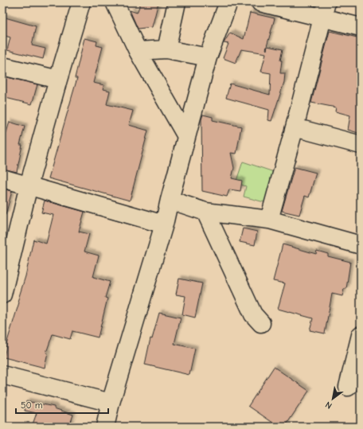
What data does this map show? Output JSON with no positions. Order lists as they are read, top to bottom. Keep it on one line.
{"scale_bar":"50 m","north":"bottom left"}
